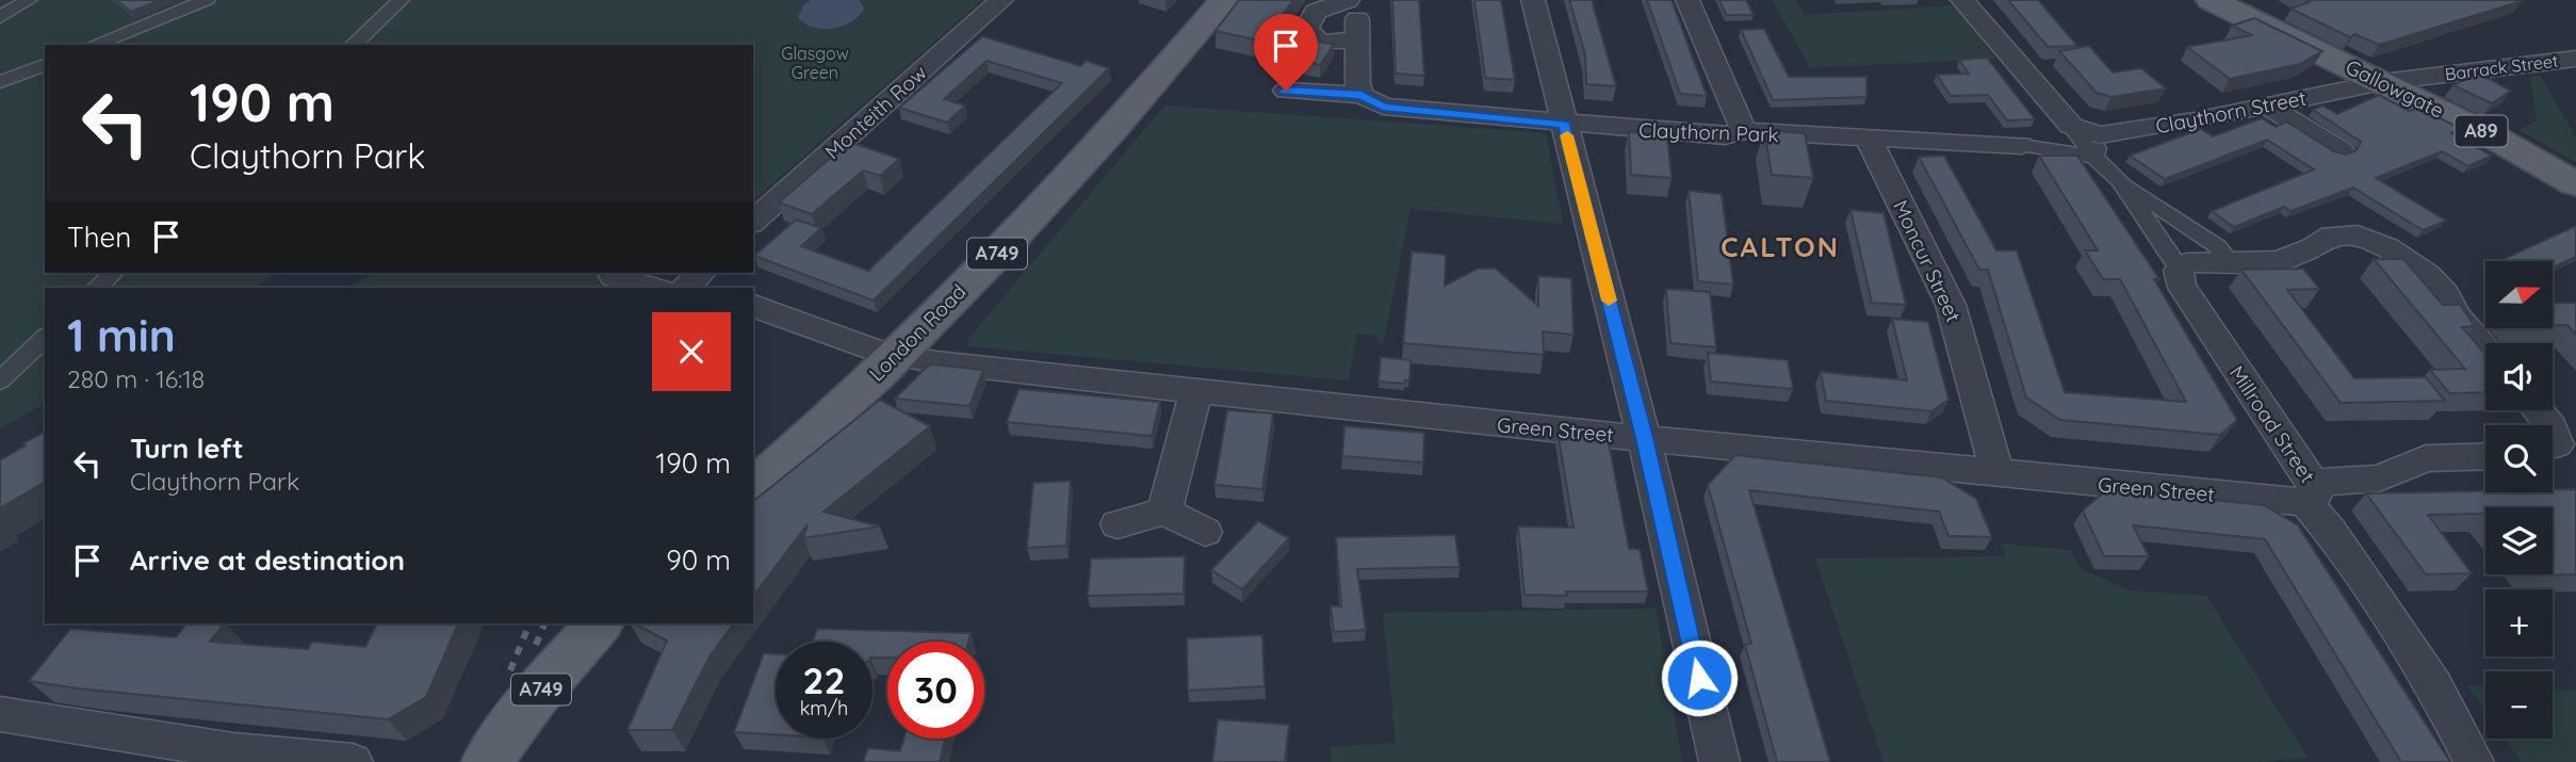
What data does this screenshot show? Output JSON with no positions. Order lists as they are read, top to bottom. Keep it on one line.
{"streets":{"main road":["Gallowgate","A89","A749","London Road"],"street":["Barrack Street","Monteith Row","Claythorn Street","Claythorn Park","Moncur Street","Millroad Street","Green Street"]},"crossings":[["Barrack Street","Gallowgate"],["Barrack Street","Claythorn Street"],["Gallowgate","Claythorn Street"],["Claythorn Street","Millroad Street"],["Claythorn Park","Moncur Street"],["Moncur Street","Green Street"],["London Road","Green Street"],["Millroad Street","Green Street"]],"districts":["CALTON"],"parks":["Glasgow Green"],"north":"right","page":{"turn":["190 m","Claythorn Park"],"then":"Then","map_buttons":["+","−"],"heading":["1 min","280 m · 16:18"],"list":[{"name":"Turn left","note":"Claythorn Park","value":"190 m"},{"name":"Arrive at destination","value":"90 m"}],"speed":"22 km/h","limit":"30"}}
